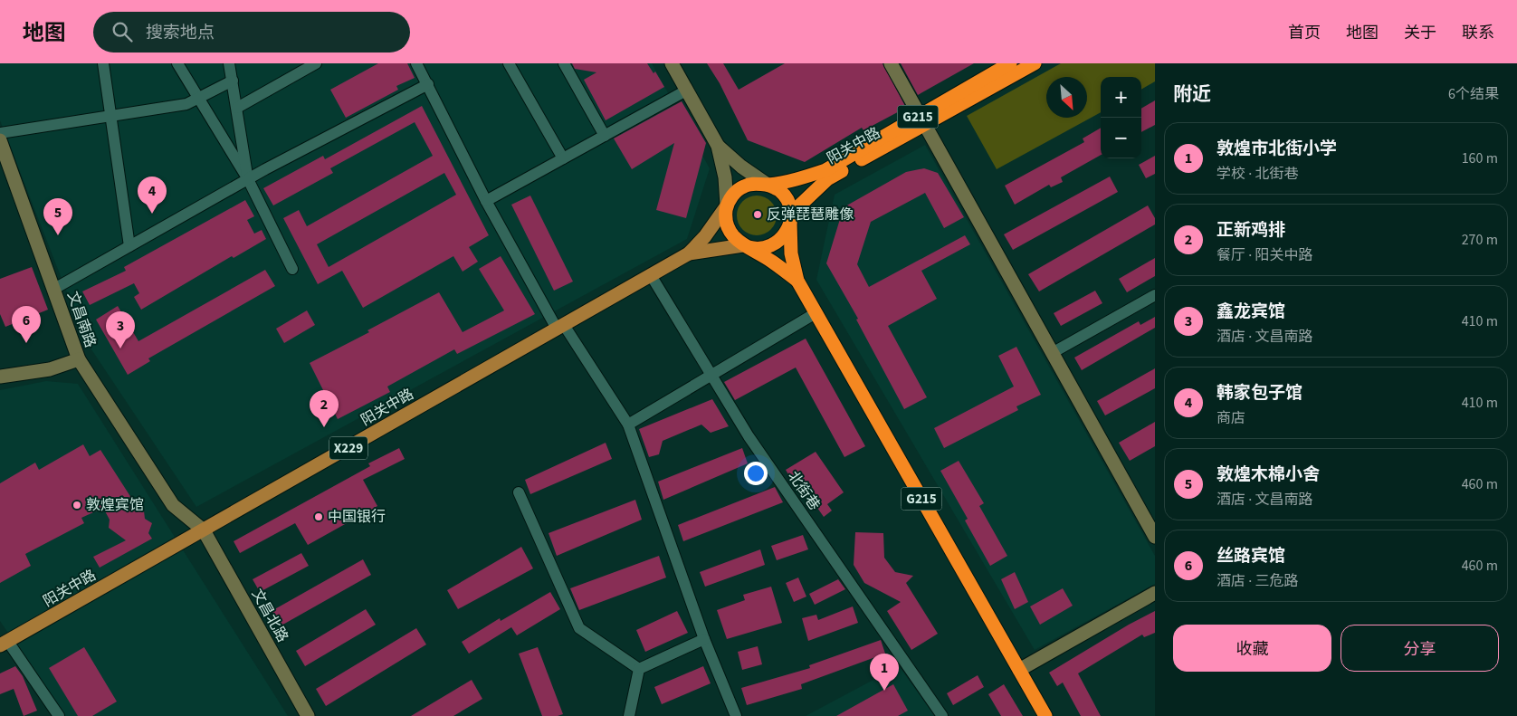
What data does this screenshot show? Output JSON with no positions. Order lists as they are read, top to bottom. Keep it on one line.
{"streets":{"highway":["G215","阳关中路"],"main road":["X229"],"street":["文昌南路","北街巷","文昌北路"]},"crossings":[["G215","阳关中路"],["G215","X229"],["阳关中路","文昌南路"],["阳关中路","X229"],["阳关中路","北街巷"],["阳关中路","文昌北路"],["文昌南路","文昌北路"]],"places":["反弹琵琶雕像","敦煌宾馆","中国银行"],"north":"bottom right","page":{"header":"地图","search":"搜索地点","nav":["首页","地图","关于","联系"],"heading":["附近","6个结果"],"map_buttons":["+","−"],"list":[{"mark":"1","name":"敦煌市北街小学","note":"学校 · 北街巷","value":"160 m"},{"mark":"2","name":"正新鸡排","note":"餐厅 · 阳关中路","value":"270 m"},{"mark":"3","name":"鑫龙宾馆","note":"酒店 · 文昌南路","value":"410 m"},{"mark":"4","name":"韩家包子馆","note":"商店","value":"410 m"},{"mark":"5","name":"敦煌木棉小舍","note":"酒店 · 文昌南路","value":"460 m"},{"mark":"6","name":"丝路宾馆","note":"酒店 · 三危路","value":"460 m"}],"pins":["4","5","6","3","2","1"],"buttons":["收藏","分享"]}}
